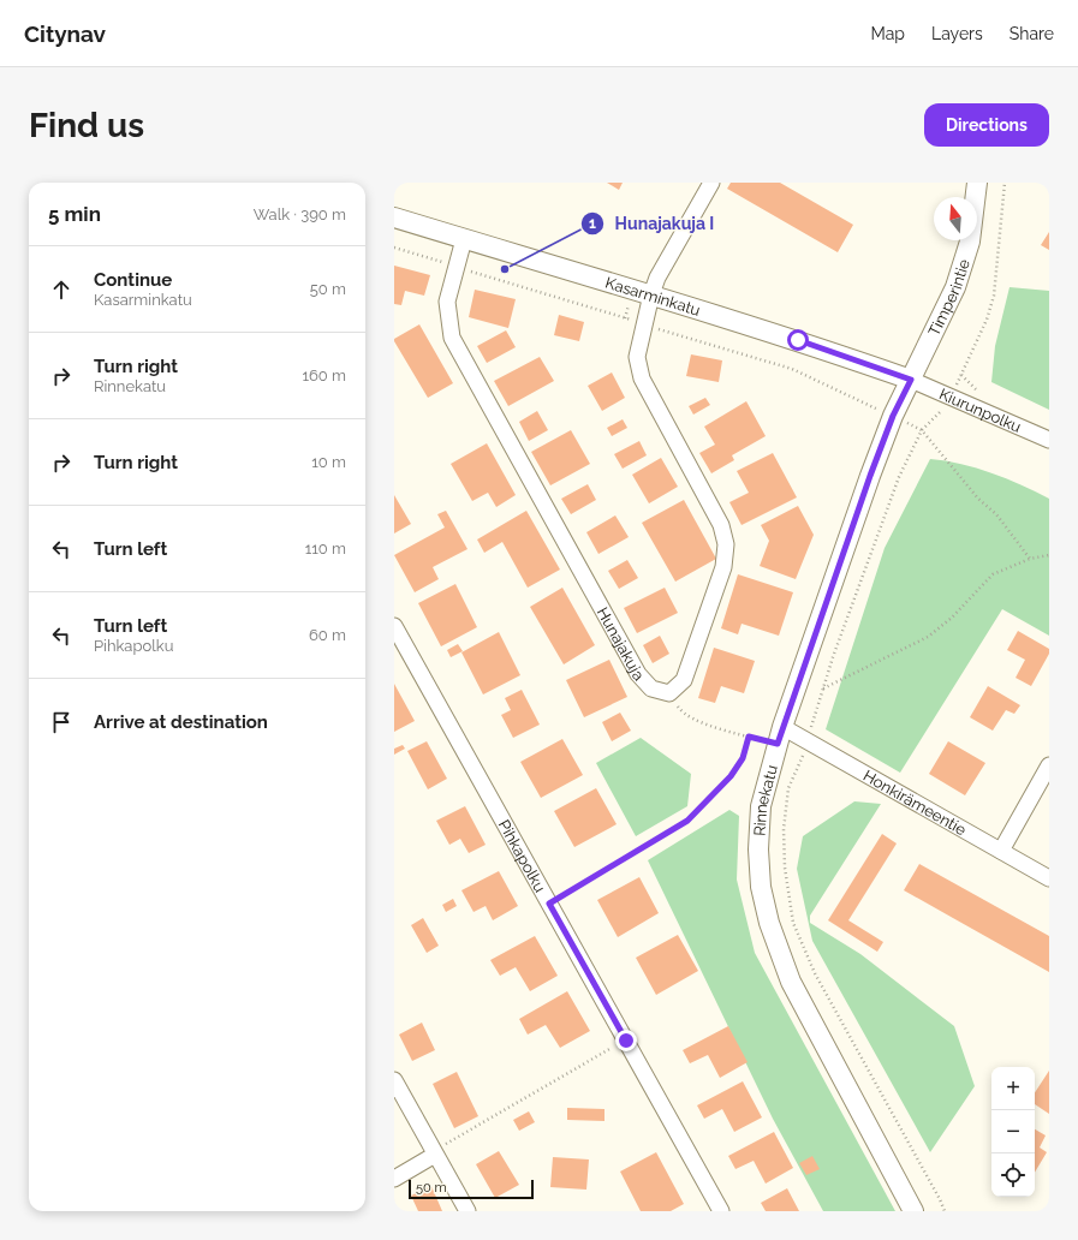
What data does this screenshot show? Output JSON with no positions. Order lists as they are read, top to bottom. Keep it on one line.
{"streets":{"street":["Kasarminkatu","Timperintie","Kiurunpolku","Hunajakuja","Rinnekatu","Honkirämeentie","Pihkapolku"]},"crossings":[["Kasarminkatu","Timperintie"],["Kasarminkatu","Kiurunpolku"],["Kasarminkatu","Hunajakuja"],["Kasarminkatu","Rinnekatu"],["Timperintie","Kiurunpolku"],["Timperintie","Rinnekatu"],["Kiurunpolku","Rinnekatu"],["Rinnekatu","Honkirämeentie"]],"places":["Hunajakuja I"],"scale_bar":"50 m","north":"top","page":{"header":"Citynav","nav":["Map","Layers","Share"],"buttons":"Directions","title":"Find us","heading":["5 min","Walk · 390 m"],"list":[["Continue","Kasarminkatu","50 m"],["Turn right","Rinnekatu","160 m"],["Turn right","10 m"],["Turn left","110 m"],["Turn left","Pihkapolku","60 m"],"Arrive at destination"],"map_buttons":["+","−"],"scale":"50 m"}}
